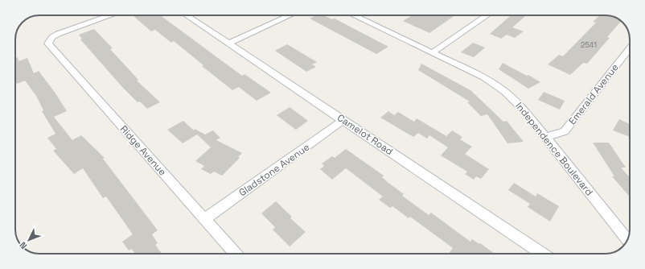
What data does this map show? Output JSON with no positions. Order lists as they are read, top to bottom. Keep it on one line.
{"streets":{"street":["Emerald Avenue","Camelot Road","Independence Boulevard","Ridge Avenue","Gladstone Avenue"]},"crossings":[["Emerald Avenue","Independence Boulevard"],["Camelot Road","Gladstone Avenue"],["Ridge Avenue","Gladstone Avenue"]],"house_numbers":["2541"],"north":"bottom left"}
